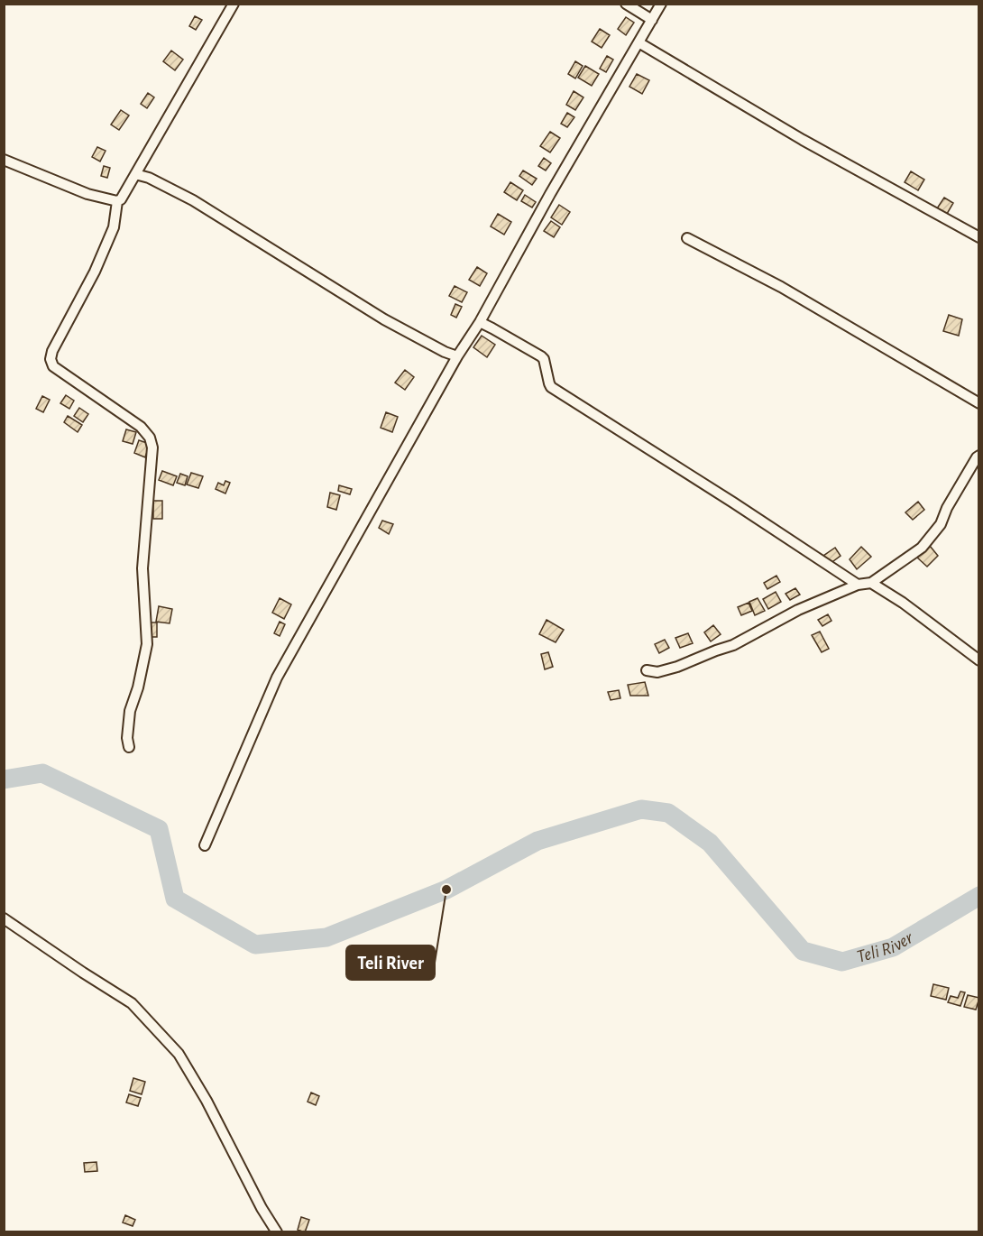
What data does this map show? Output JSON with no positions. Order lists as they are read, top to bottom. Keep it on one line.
{"water":["Teli River"],"places":["Teli River"]}
